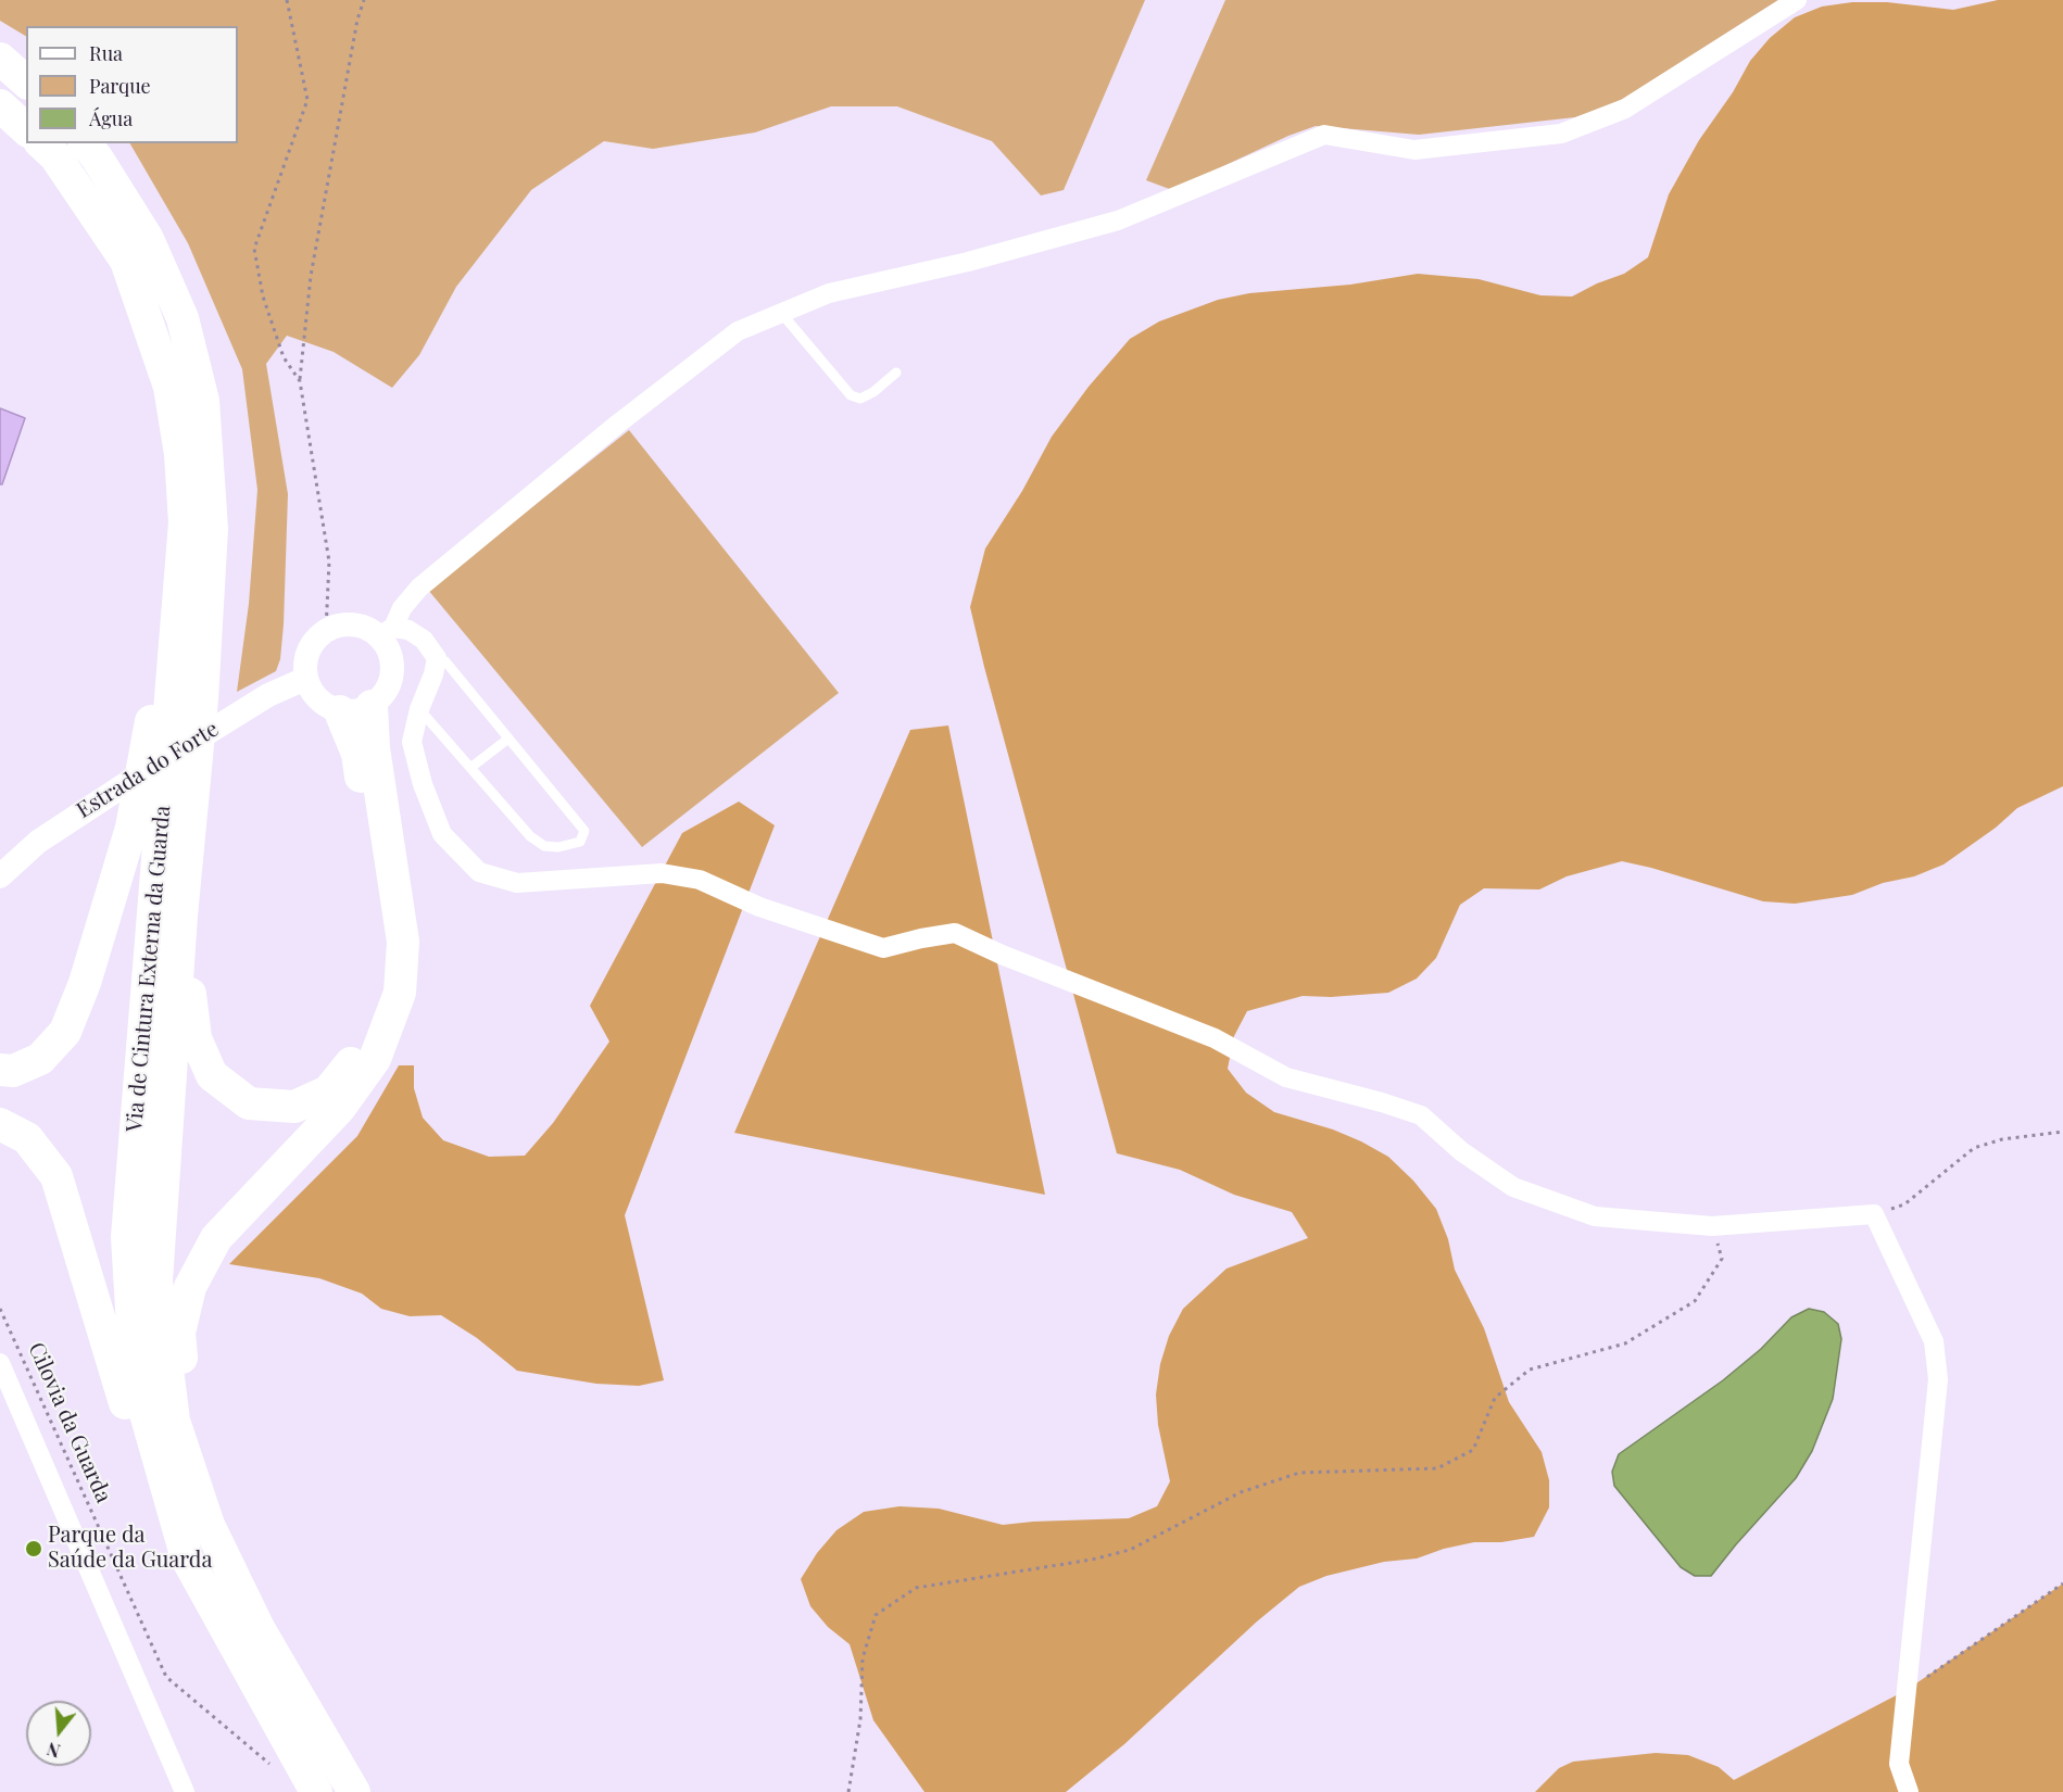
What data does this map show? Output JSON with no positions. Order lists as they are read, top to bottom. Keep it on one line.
{"streets":{"highway":["Via de Cintura Externa da Guarda"],"street":["Estrada do Forte"],"path":["Cilovia da Guarda"]},"places":["Parque da Saúde da Guarda"],"legend":["Rua","Parque","Água"],"north":"bottom"}
